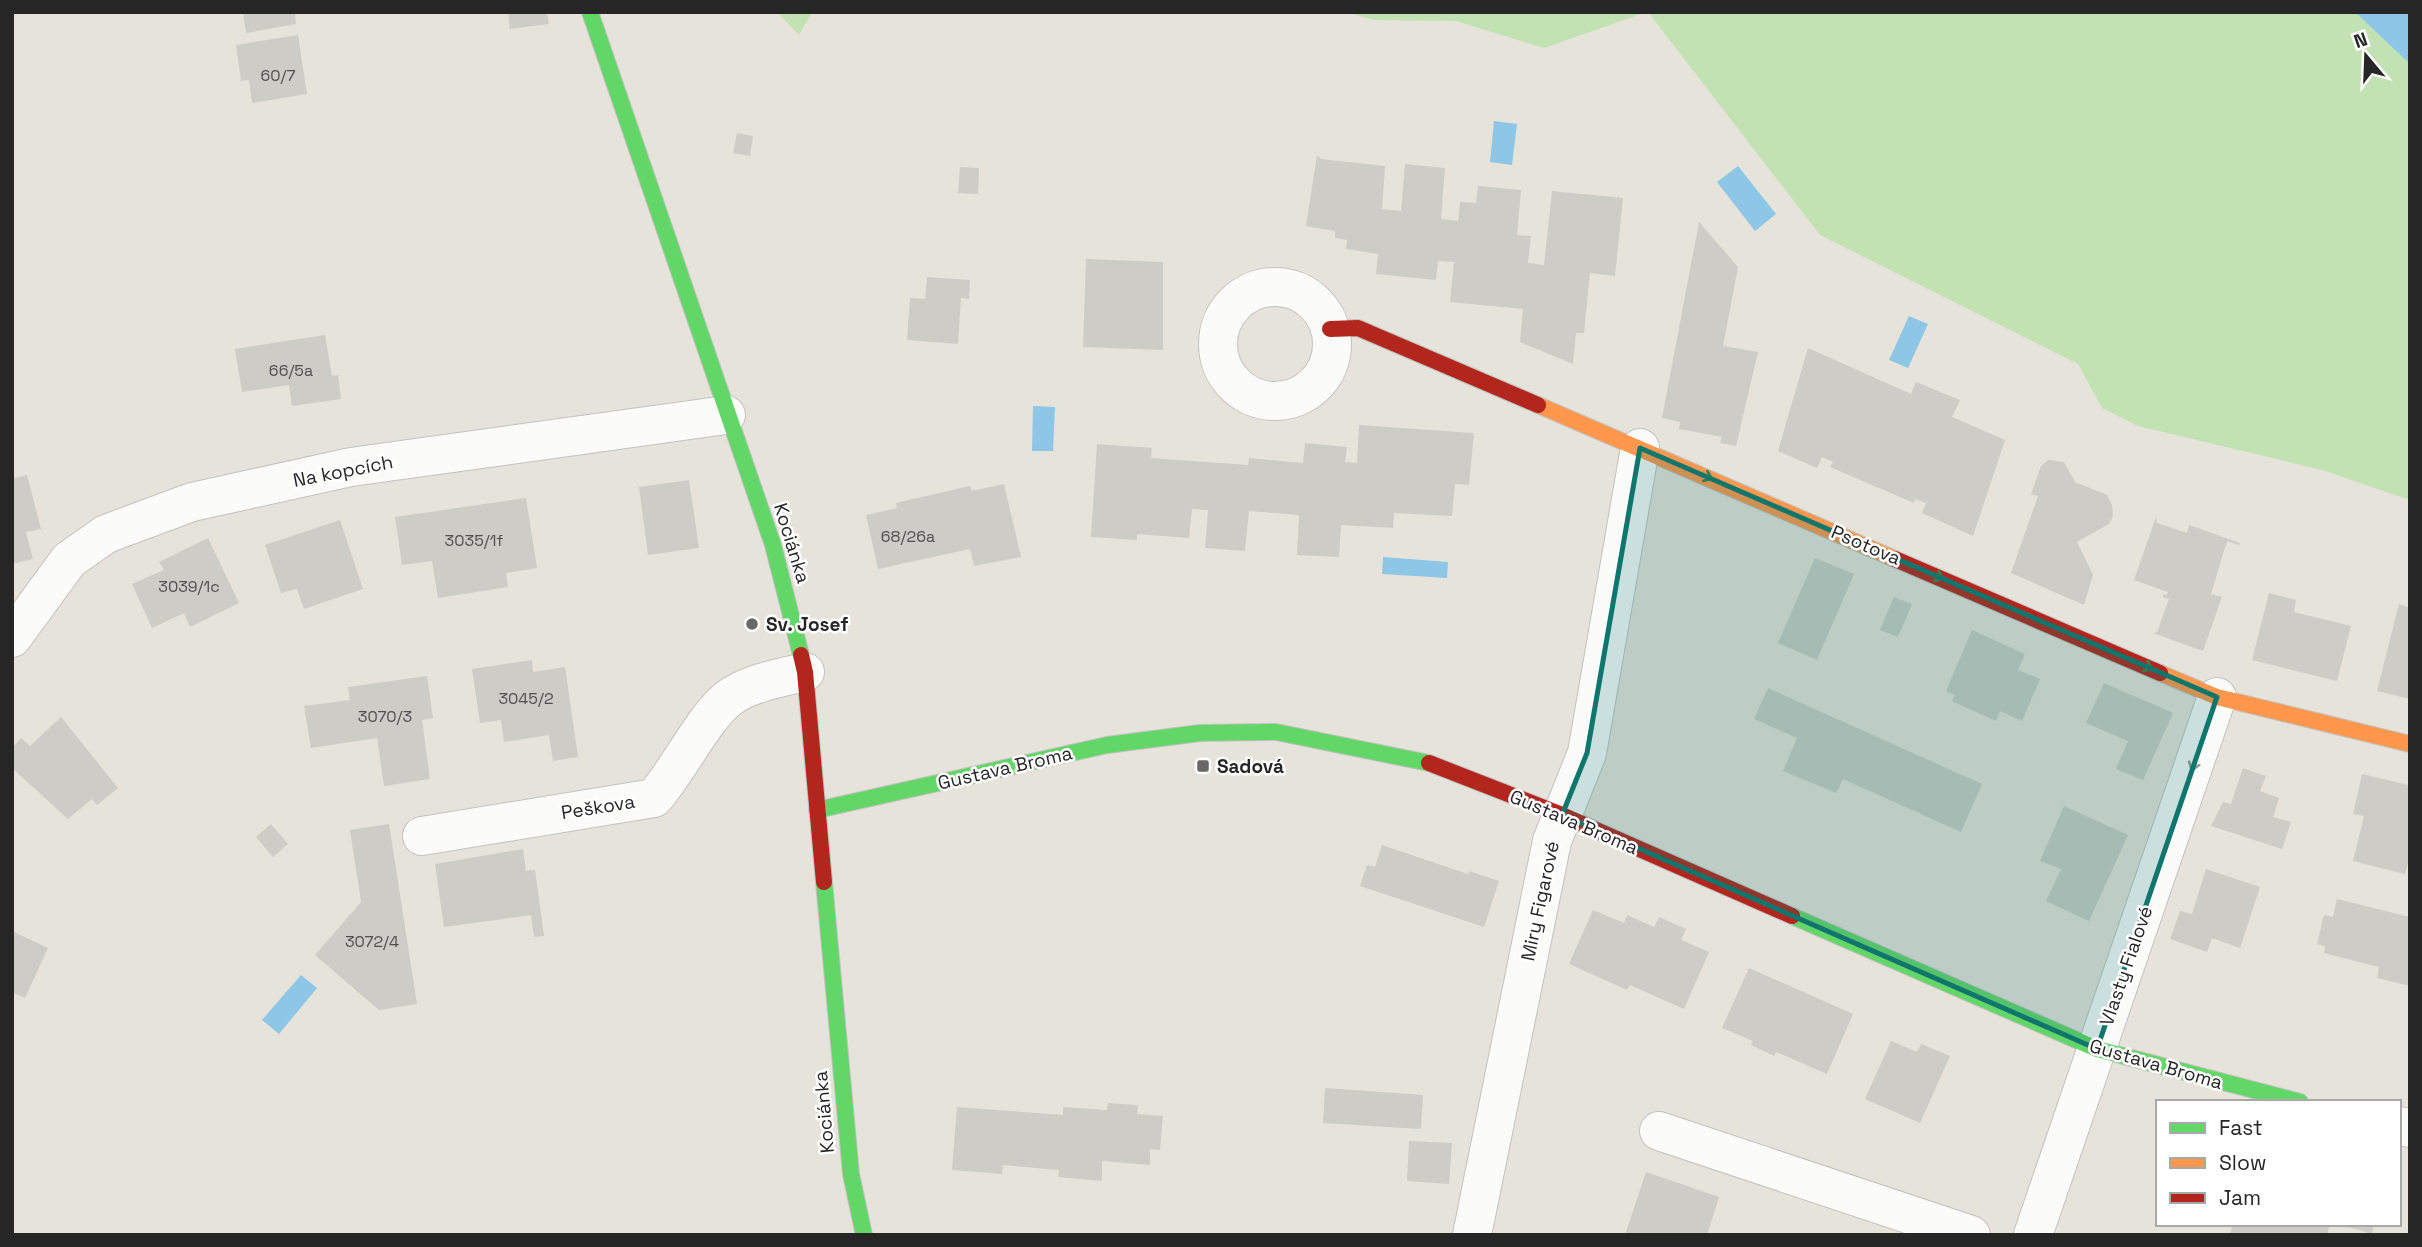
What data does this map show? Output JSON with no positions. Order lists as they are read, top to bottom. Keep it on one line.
{"streets":{"street":["Na kopcích","Kociánka","Psotova","Gustava Broma","Peškova","Miry Figarové","Vlasty Fialové"]},"crossings":[["Na kopcích","Kociánka"],["Kociánka","Gustava Broma"],["Kociánka","Peškova"],["Psotova","Miry Figarové"],["Psotova","Vlasty Fialové"],["Gustava Broma","Miry Figarové"],["Gustava Broma","Vlasty Fialové"]],"one_way":["Psotova","Vlasty Fialové"],"places":{"other":["Sv. Josef"],"transit":["Sadová"]},"house_numbers":["60/7","66/5a","68/26a","3035/1f","3039/1c","3045/2","3070/3","3072/4"],"legend":["Fast","Slow","Jam"],"north":"top"}
